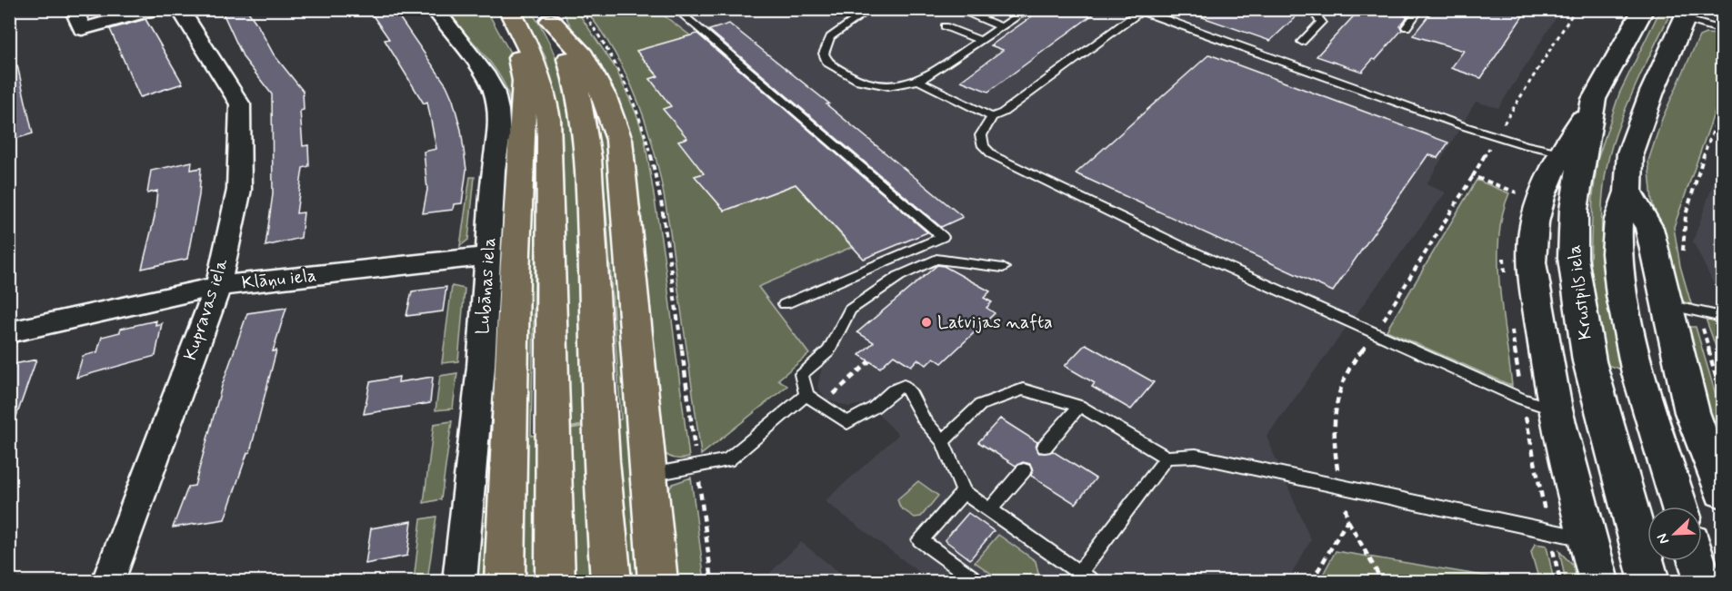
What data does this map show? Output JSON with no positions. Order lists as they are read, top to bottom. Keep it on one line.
{"streets":{"main road":["Krustpils iela"],"street":["Klāņu iela","Lubānas iela","Kupravas iela"]},"crossings":[["Klāņu iela","Lubānas iela"],["Klāņu iela","Kupravas iela"]],"places":["Latvijas nafta"],"north":"bottom left"}
